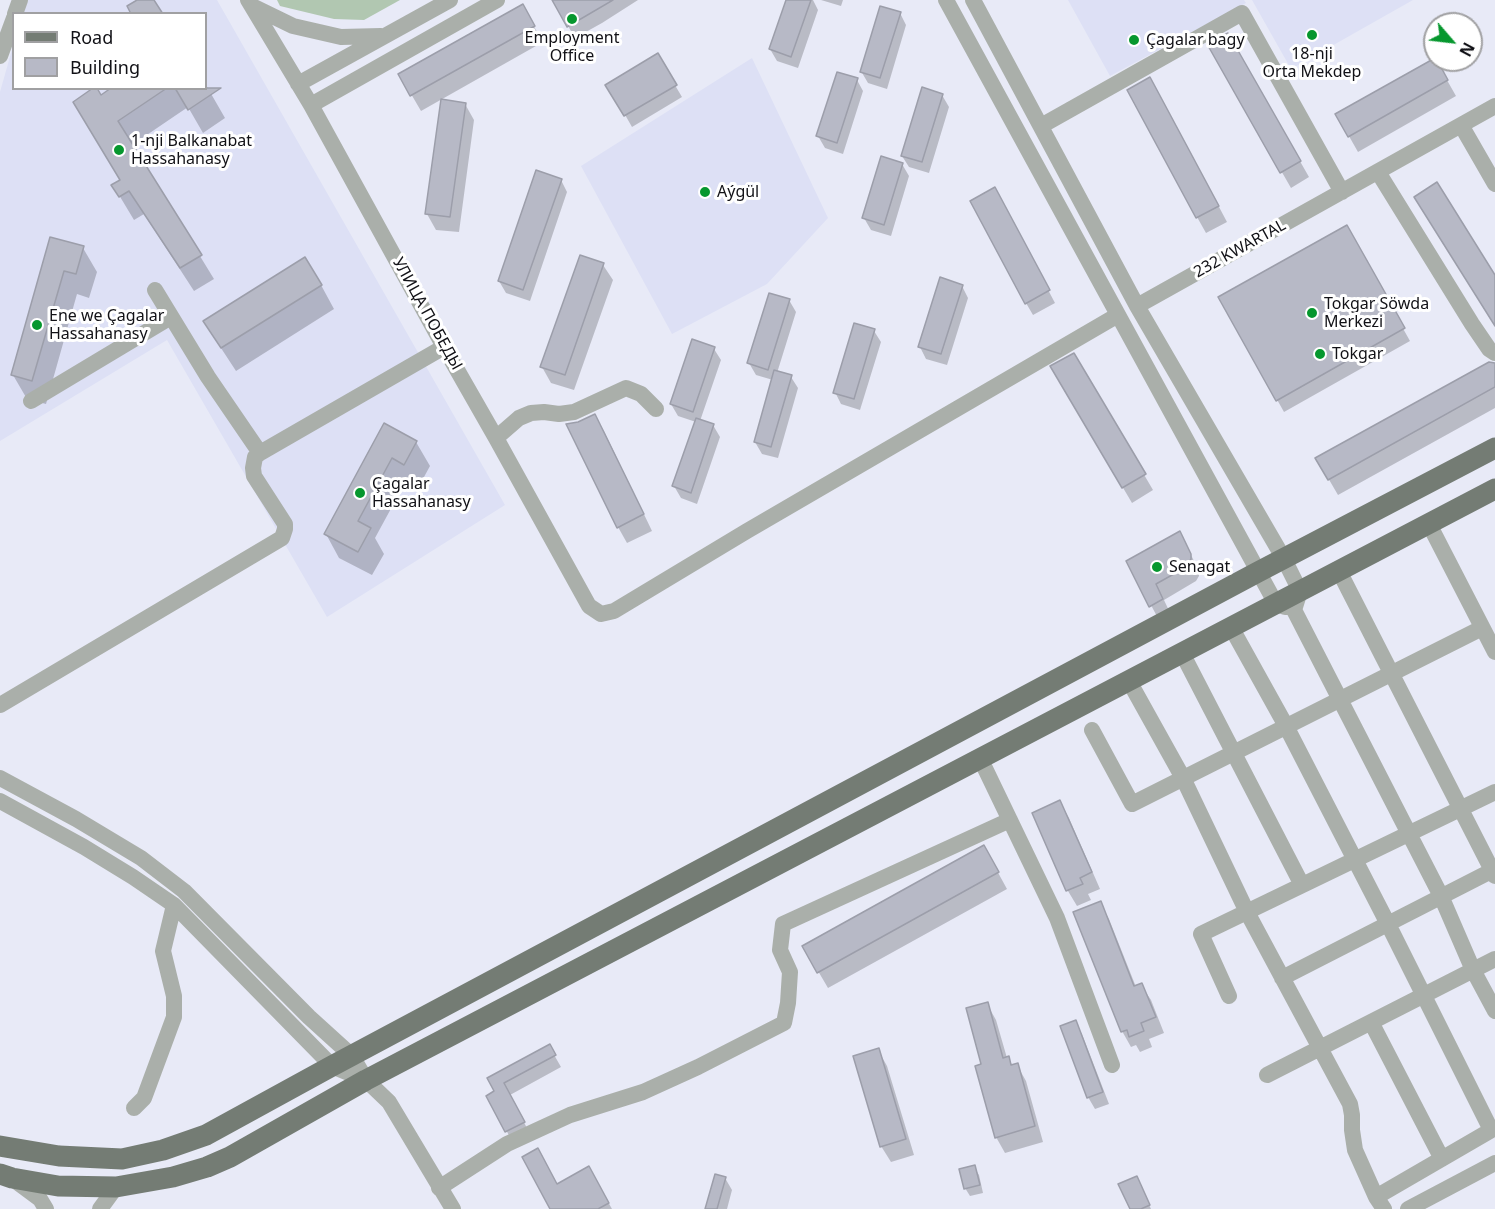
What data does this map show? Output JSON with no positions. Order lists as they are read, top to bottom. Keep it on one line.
{"streets":{"street":["232 KWARTAL","УЛИЦА ПОБЕДЫ"]},"places":["Employment Office","18-nji Orta Mekdep","Çagalar bagy","1-nji Balkanabat Hassahanasy","Aýgül","Tokgar Söwda Merkezi","Ene we Çagalar Hassahanasy","Tokgar","Çagalar Hassahanasy","Senagat"],"legend":["Road","Building"],"north":"bottom right"}
